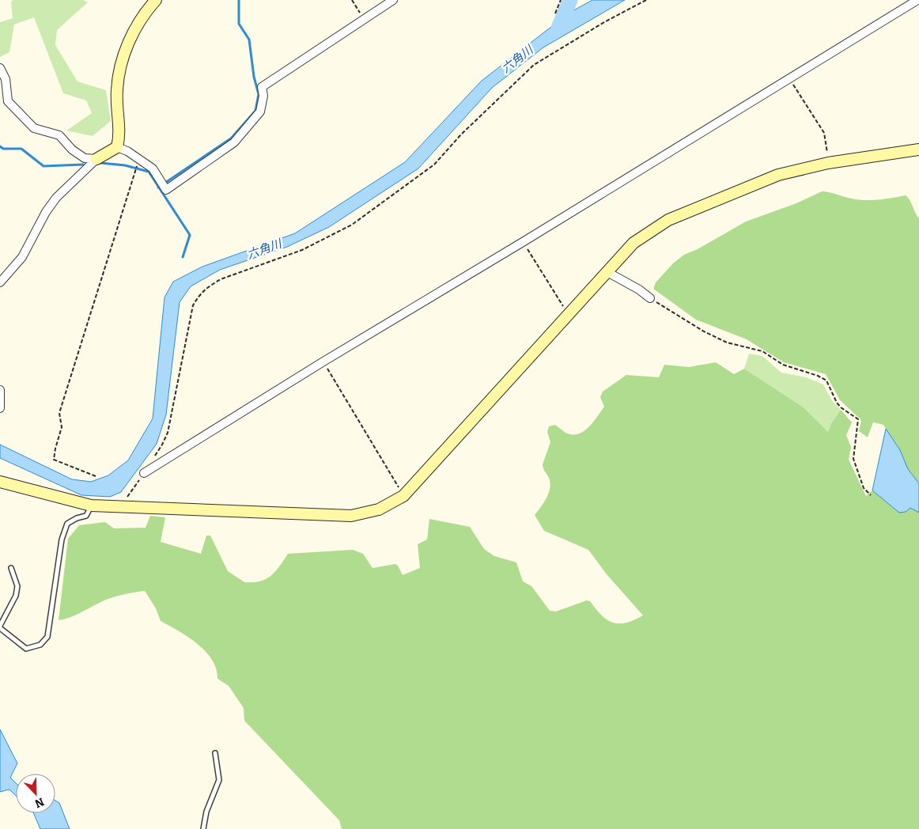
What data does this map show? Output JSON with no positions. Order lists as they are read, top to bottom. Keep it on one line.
{"water":["六角川"],"north":"bottom right"}
